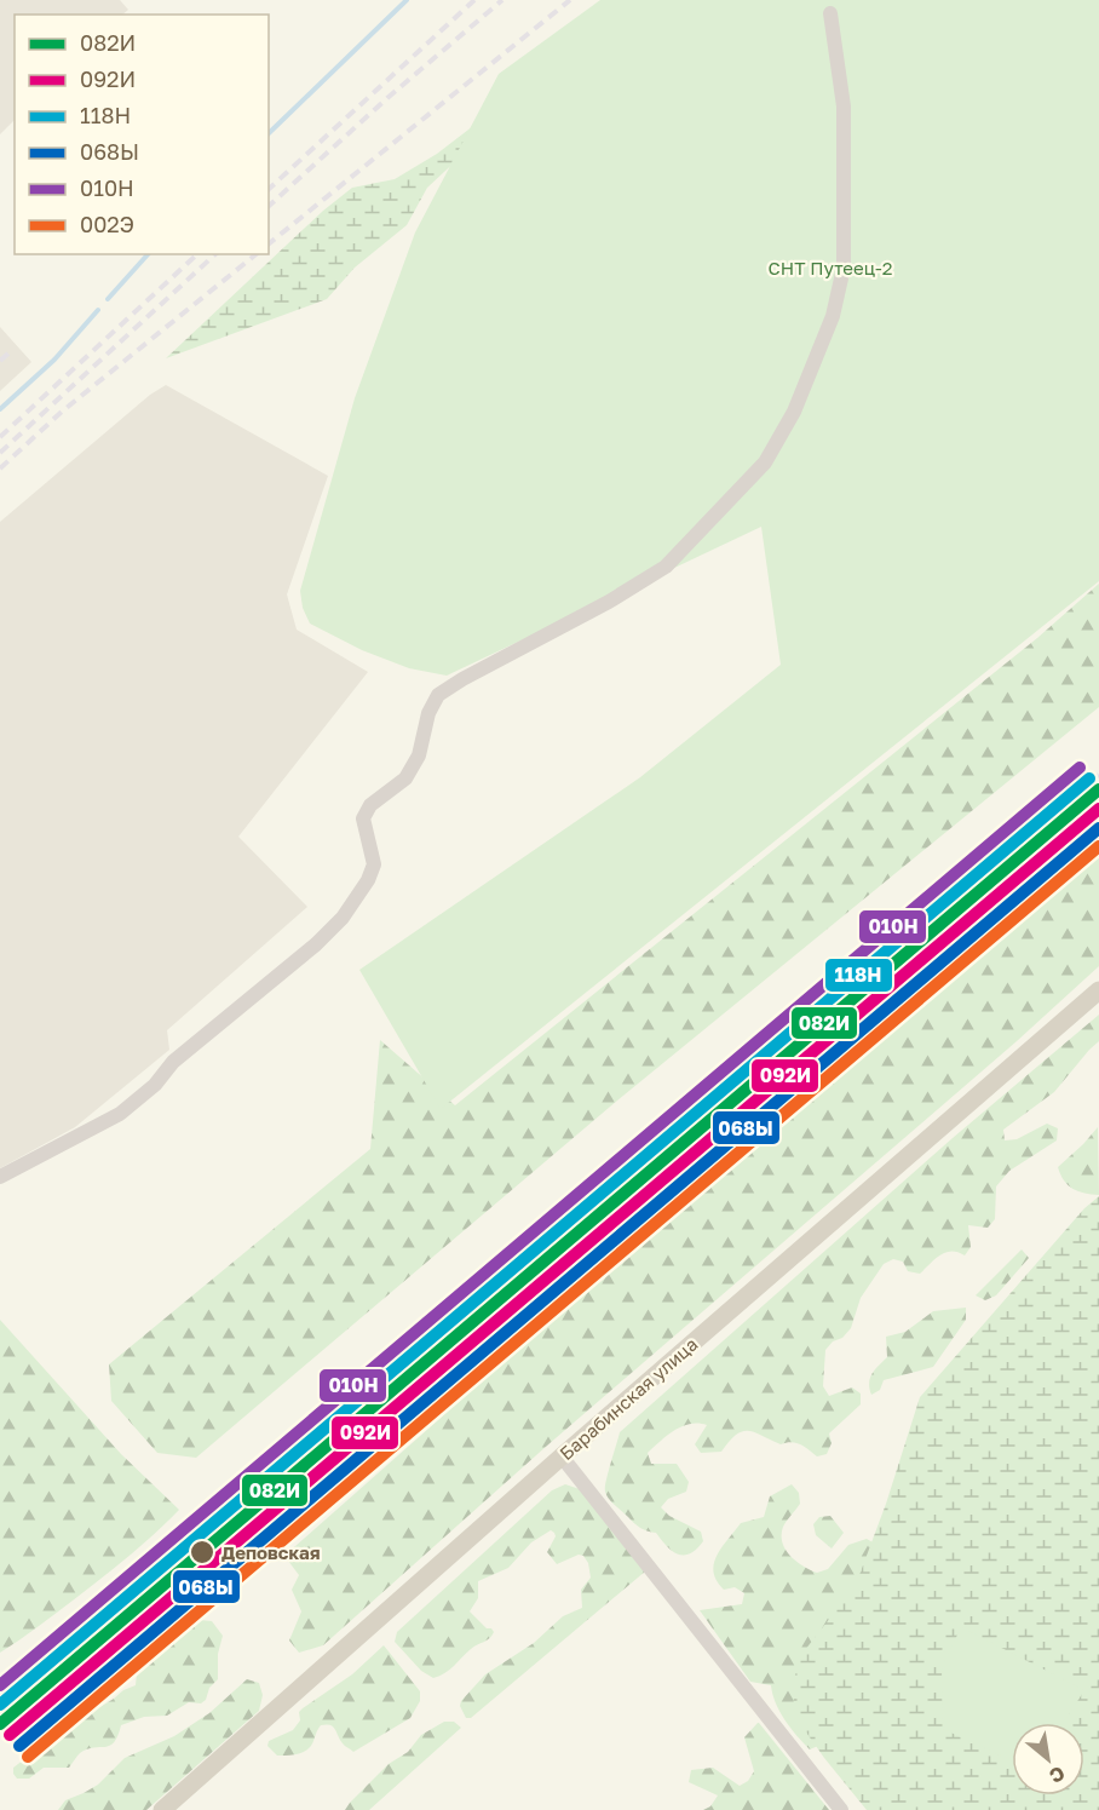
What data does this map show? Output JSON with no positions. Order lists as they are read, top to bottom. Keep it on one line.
{"streets":{"main road":["Барабинская улица"]},"parks":["СНТ Путеец-2"],"places":["Деповская"],"lines":["transit line 010Н","transit line 118Н","transit line 082И","transit line 092И","transit line 068Ы","transit line 002Э"],"legend":["082И","092И","118Н","068Ы","010Н","002Э"],"north":"bottom right"}
